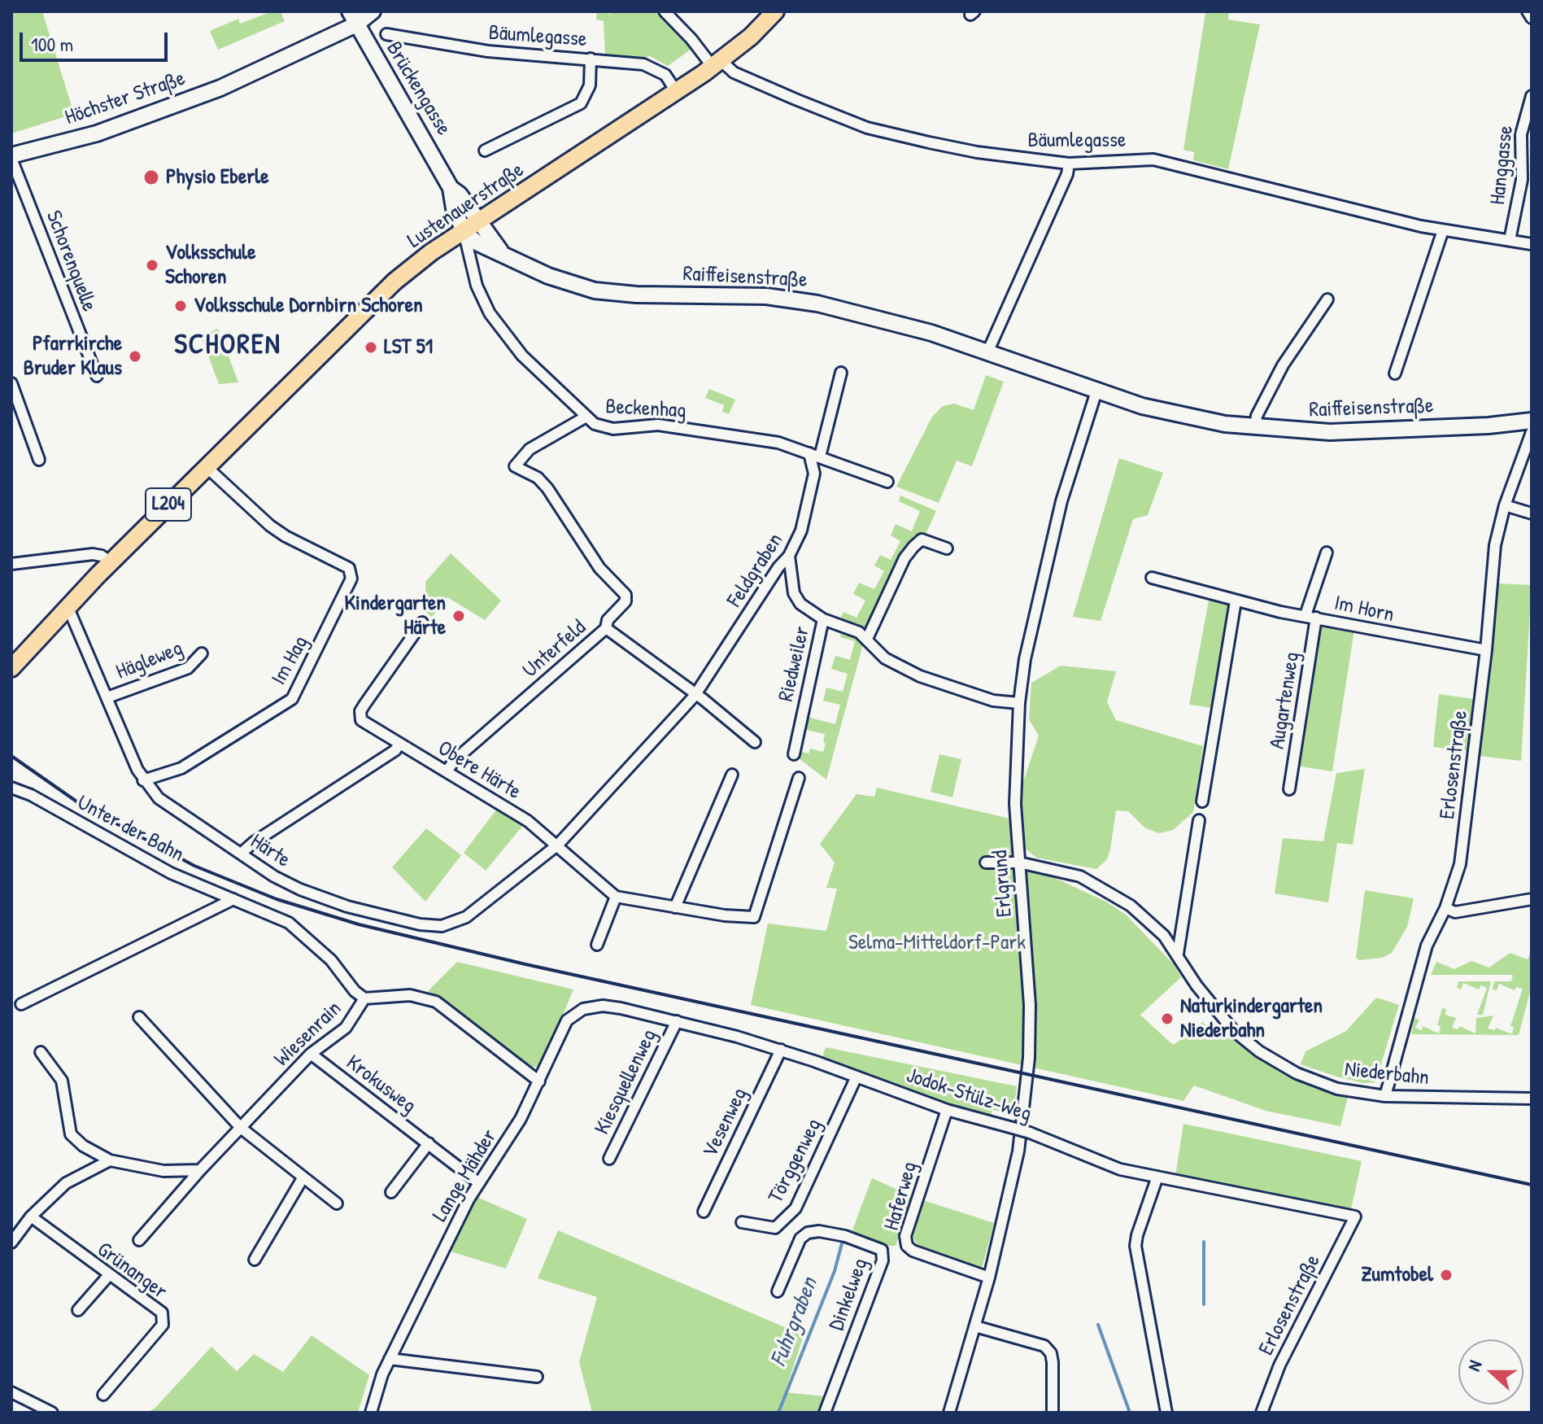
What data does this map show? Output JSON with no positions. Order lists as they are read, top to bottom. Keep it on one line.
{"streets":{"main road":["Lustenauerstraße","L204"],"street":["Bäumlegasse","Brückengasse","Höchster Straße","Hanggasse","Schorenquelle","Raiffeisenstraße","Beckenhag","Feldgraben","Im Horn","Unterfeld","Hägleweg","Im Hag","Riedweiler","Augartenweg","Erlosenstraße","Obere Härte","Unter der Bahn","Härte","Erlgrund","Wiesenrain","Niederbahn","Kiesquellenweg","Krokusweg","Jodok-Stülz-Weg","Vesenweg","Törggenweg","Lange Mähder","Haferweg","Grünanger","Dinkelweg"]},"crossings":[["Bäumlegasse","Hanggasse"],["Bäumlegasse","Lustenauerstraße"],["Brückengasse","Höchster Straße"],["Brückengasse","Lustenauerstraße"],["Brückengasse","Raiffeisenstraße"],["Brückengasse","Beckenhag"],["Höchster Straße","Schorenquelle"],["Lustenauerstraße","Raiffeisenstraße"],["Lustenauerstraße","Beckenhag"],["Lustenauerstraße","Im Hag"],["Lustenauerstraße","Härte"],["Raiffeisenstraße","Beckenhag"],["Raiffeisenstraße","Erlosenstraße"],["Raiffeisenstraße","Erlgrund"],["Beckenhag","Feldgraben"],["Beckenhag","Unterfeld"],["Feldgraben","Riedweiler"],["Feldgraben","Obere Härte"],["Feldgraben","Härte"],["Im Horn","Augartenweg"],["Im Horn","Erlosenstraße"],["Unterfeld","Obere Härte"],["Hägleweg","Härte"],["Im Hag","Härte"],["Erlosenstraße","Niederbahn"],["Erlosenstraße","Jodok-Stülz-Weg"],["Obere Härte","Härte"],["Unter der Bahn","Wiesenrain"],["Erlgrund","Niederbahn"],["Erlgrund","Haferweg"],["Wiesenrain","Krokusweg"],["Wiesenrain","Lange Mähder"],["Kiesquellenweg","Jodok-Stülz-Weg"],["Krokusweg","Lange Mähder"],["Jodok-Stülz-Weg","Vesenweg"],["Jodok-Stülz-Weg","Törggenweg"],["Jodok-Stülz-Weg","Lange Mähder"],["Jodok-Stülz-Weg","Haferweg"]],"districts":["SCHOREN"],"water":["Fuhrgraben"],"parks":["Selma-Mitteldorf-Park"],"places":["Physio Eberle","Volksschule Schoren","Volksschule Dornbirn Schoren","LST 51","Pfarrkirche Bruder Klaus","Kindergarten Härte","Naturkindergarten Niederbahn","Zumtobel"],"scale_bar":"100 m","north":"left"}
